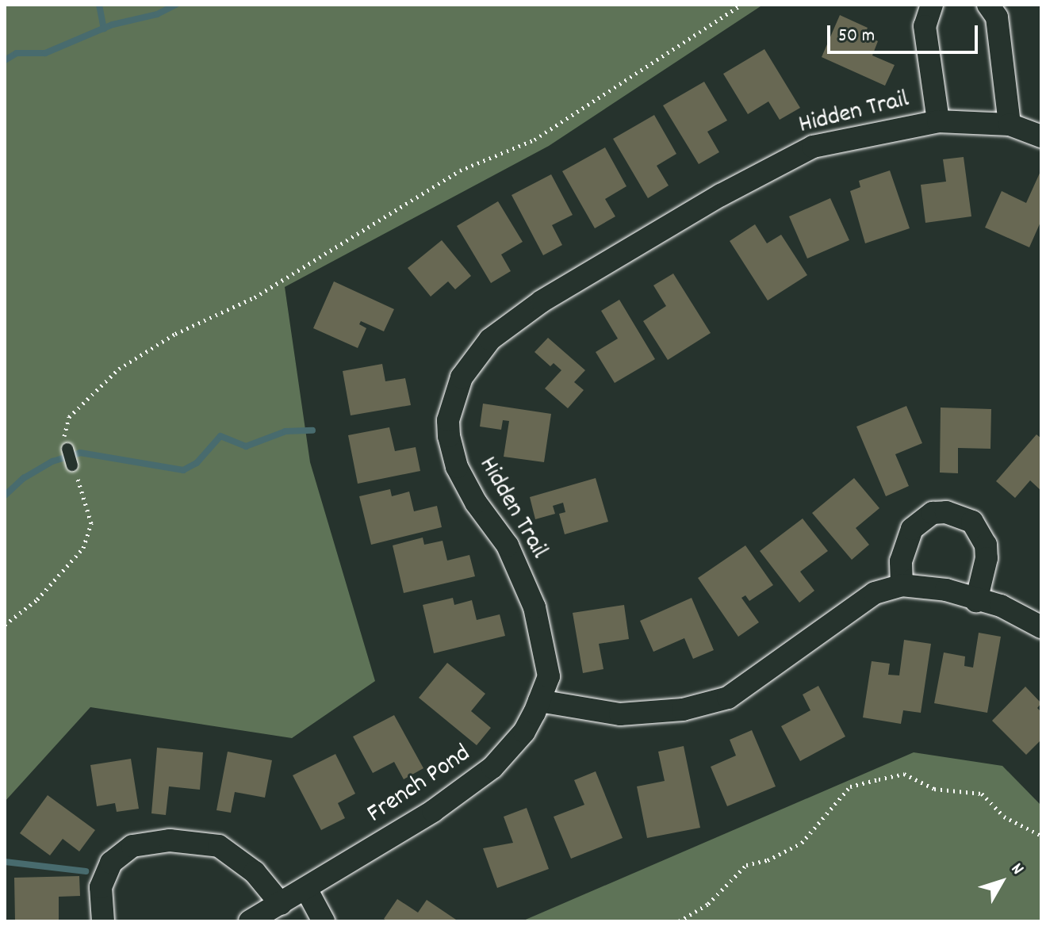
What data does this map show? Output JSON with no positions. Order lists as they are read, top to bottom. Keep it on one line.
{"streets":{"street":["Hidden Trail","French Pond"]},"crossings":[["Hidden Trail","French Pond"]],"scale_bar":"50 m","north":"top right"}
